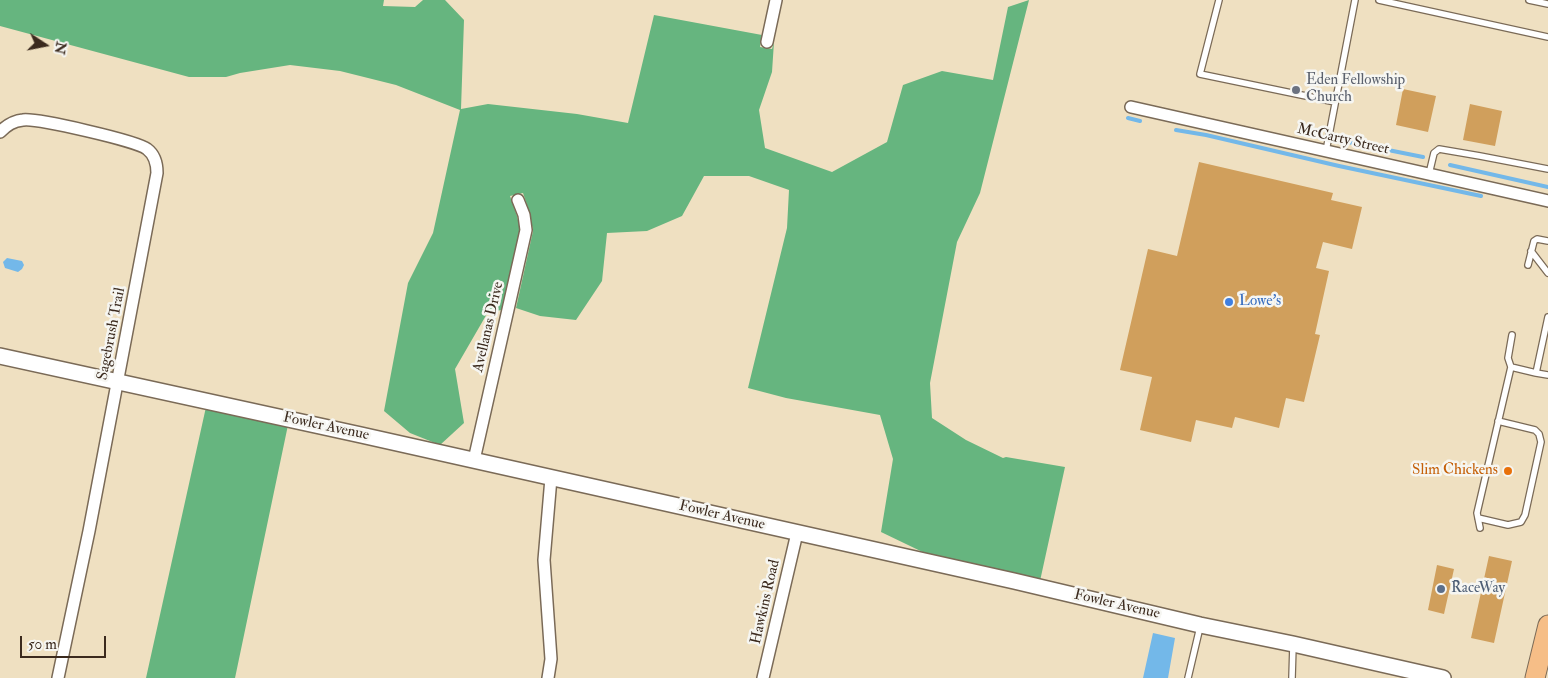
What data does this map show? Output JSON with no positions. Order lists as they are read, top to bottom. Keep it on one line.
{"streets":{"street":["McCarty Street","Avellanas Drive","Sagebrush Trail","Fowler Avenue","Hawkins Road"]},"crossings":[["Avellanas Drive","Fowler Avenue"],["Sagebrush Trail","Fowler Avenue"],["Fowler Avenue","Hawkins Road"]],"places":["Eden Fellowship Church","Lowe's","Slim Chickens","RaceWay"],"scale_bar":"50 m","north":"right"}
